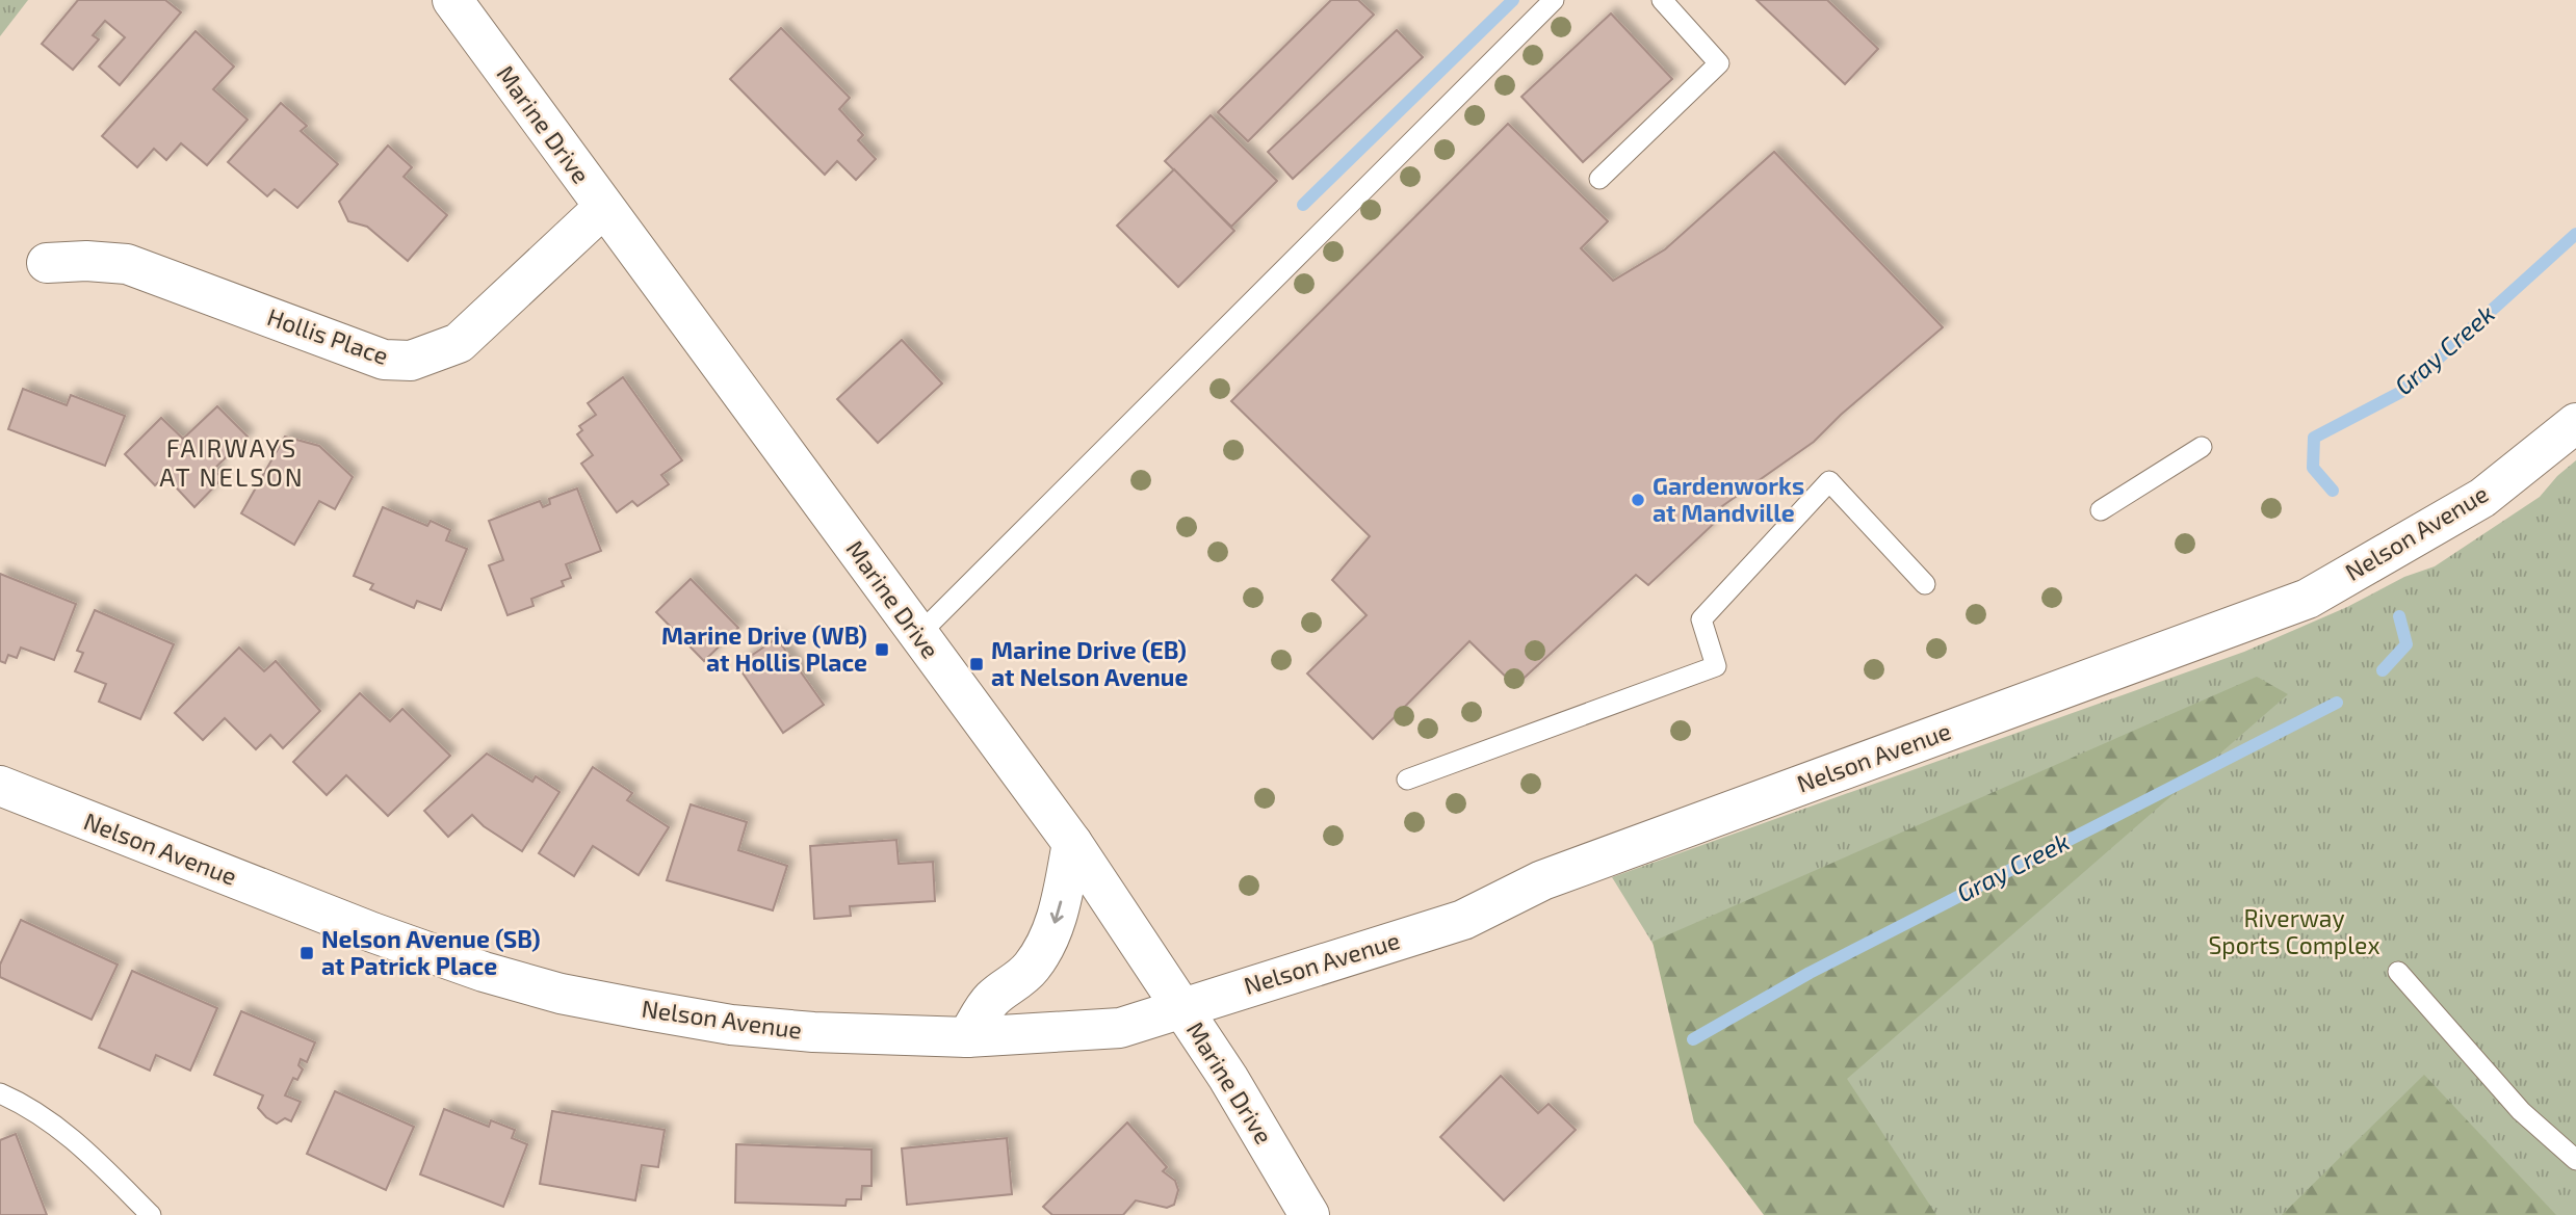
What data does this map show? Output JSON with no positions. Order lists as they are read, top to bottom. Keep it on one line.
{"streets":{"street":["Marine Drive","Hollis Place","Nelson Avenue"]},"crossings":[["Marine Drive","Hollis Place"],["Marine Drive","Nelson Avenue"]],"districts":["FAIRWAYS AT NELSON"],"water":["Gray Creek"],"parks":["Riverway Sports Complex"],"places":{"other":["Gardenworks at Mandville"],"transit":["Marine Drive (WB) at Hollis Place","Marine Drive (EB) at Nelson Avenue","Nelson Avenue (SB) at Patrick Place"]}}
